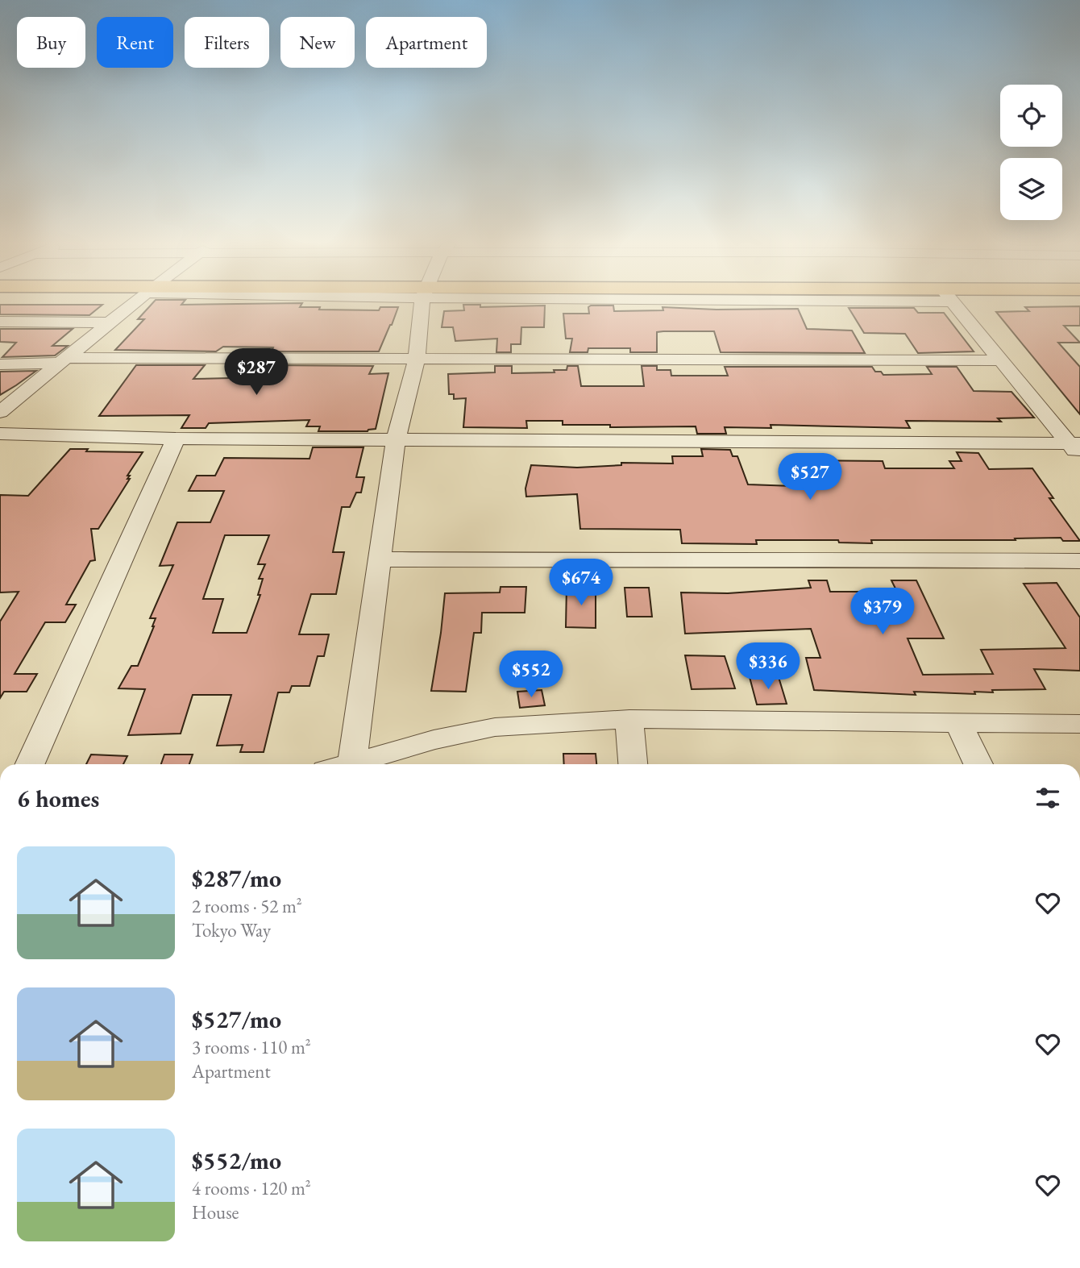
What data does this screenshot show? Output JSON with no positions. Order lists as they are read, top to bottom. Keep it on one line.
{"page":{"chip":["Buy","Rent","Filters","New","Apartment"],"price":["$287","$527","$674","$379","$336","$552"],"heading":"6 homes","list":[{"name":"$287/mo","note":"2 rooms · 52 m² · Tokyo Way"},{"name":"$527/mo","note":"3 rooms · 110 m² · Apartment"},{"name":"$552/mo","note":"4 rooms · 120 m² · House"}]}}
